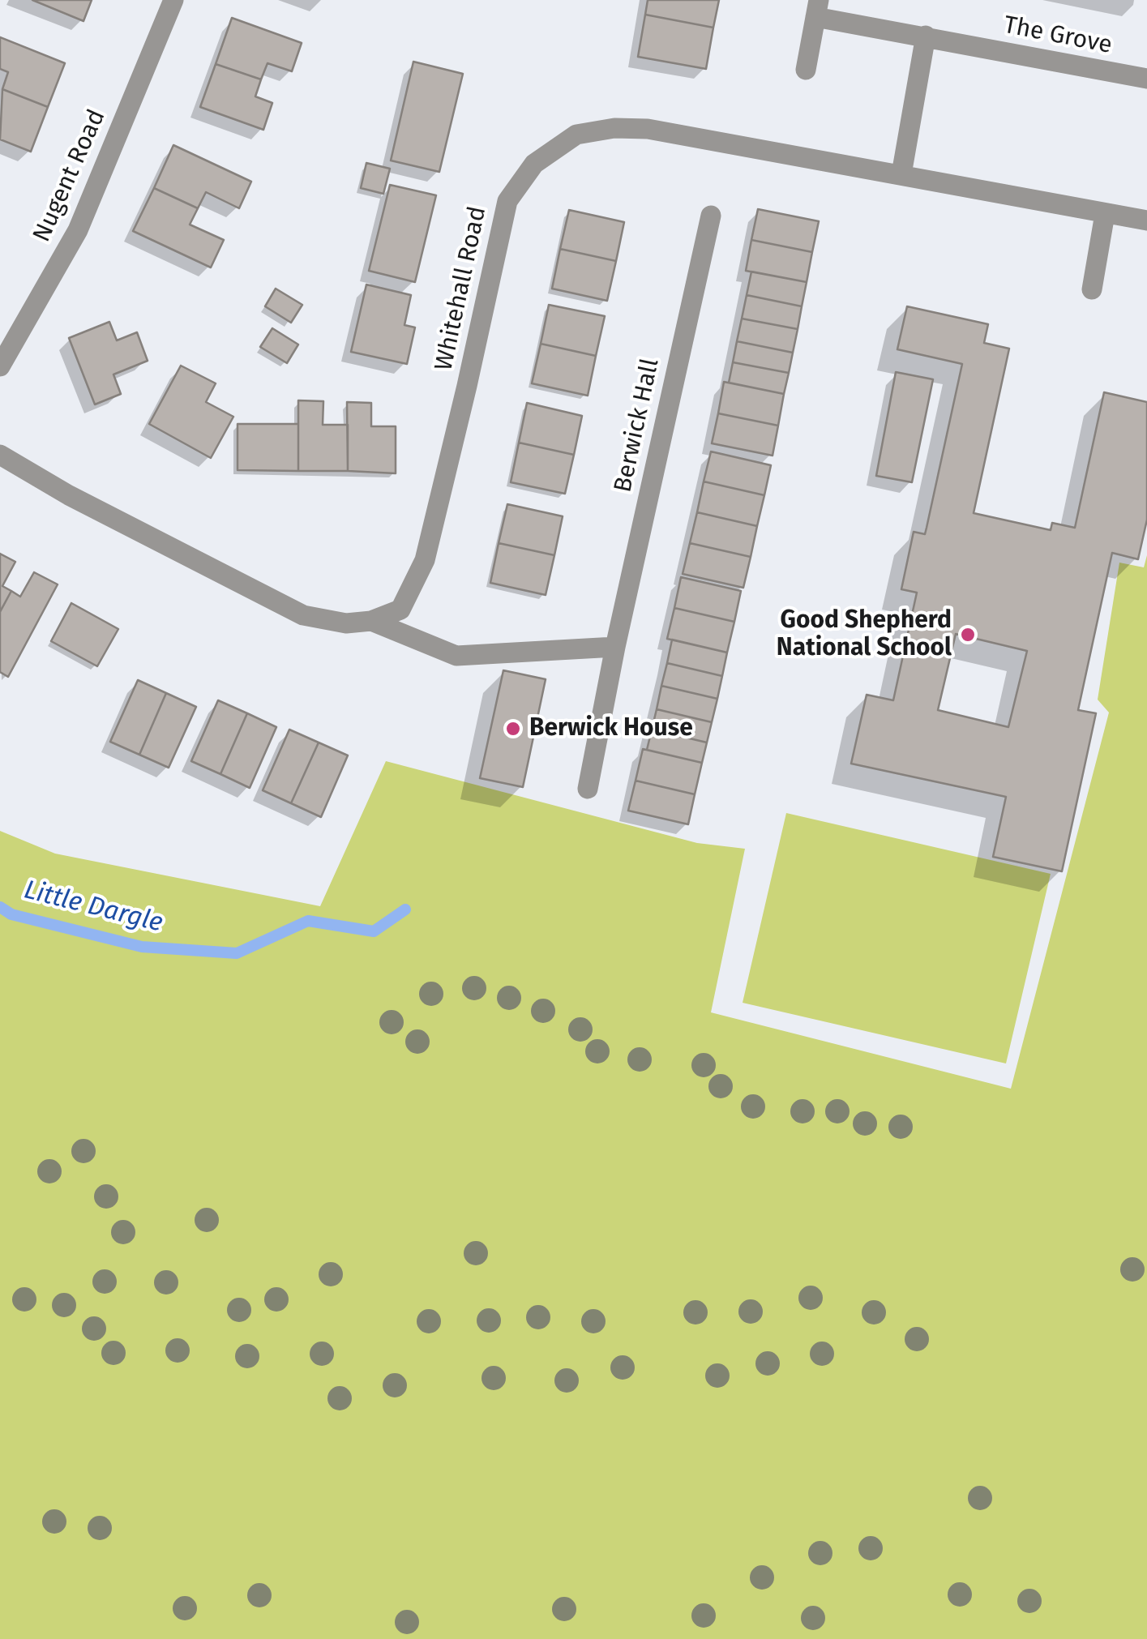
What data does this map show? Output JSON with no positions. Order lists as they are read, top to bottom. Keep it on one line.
{"streets":{"street":["The Grove","Nugent Road","Whitehall Road","Berwick Hall"]},"water":["Little Dargle"],"places":["Good Shepherd National School","Berwick House"]}
